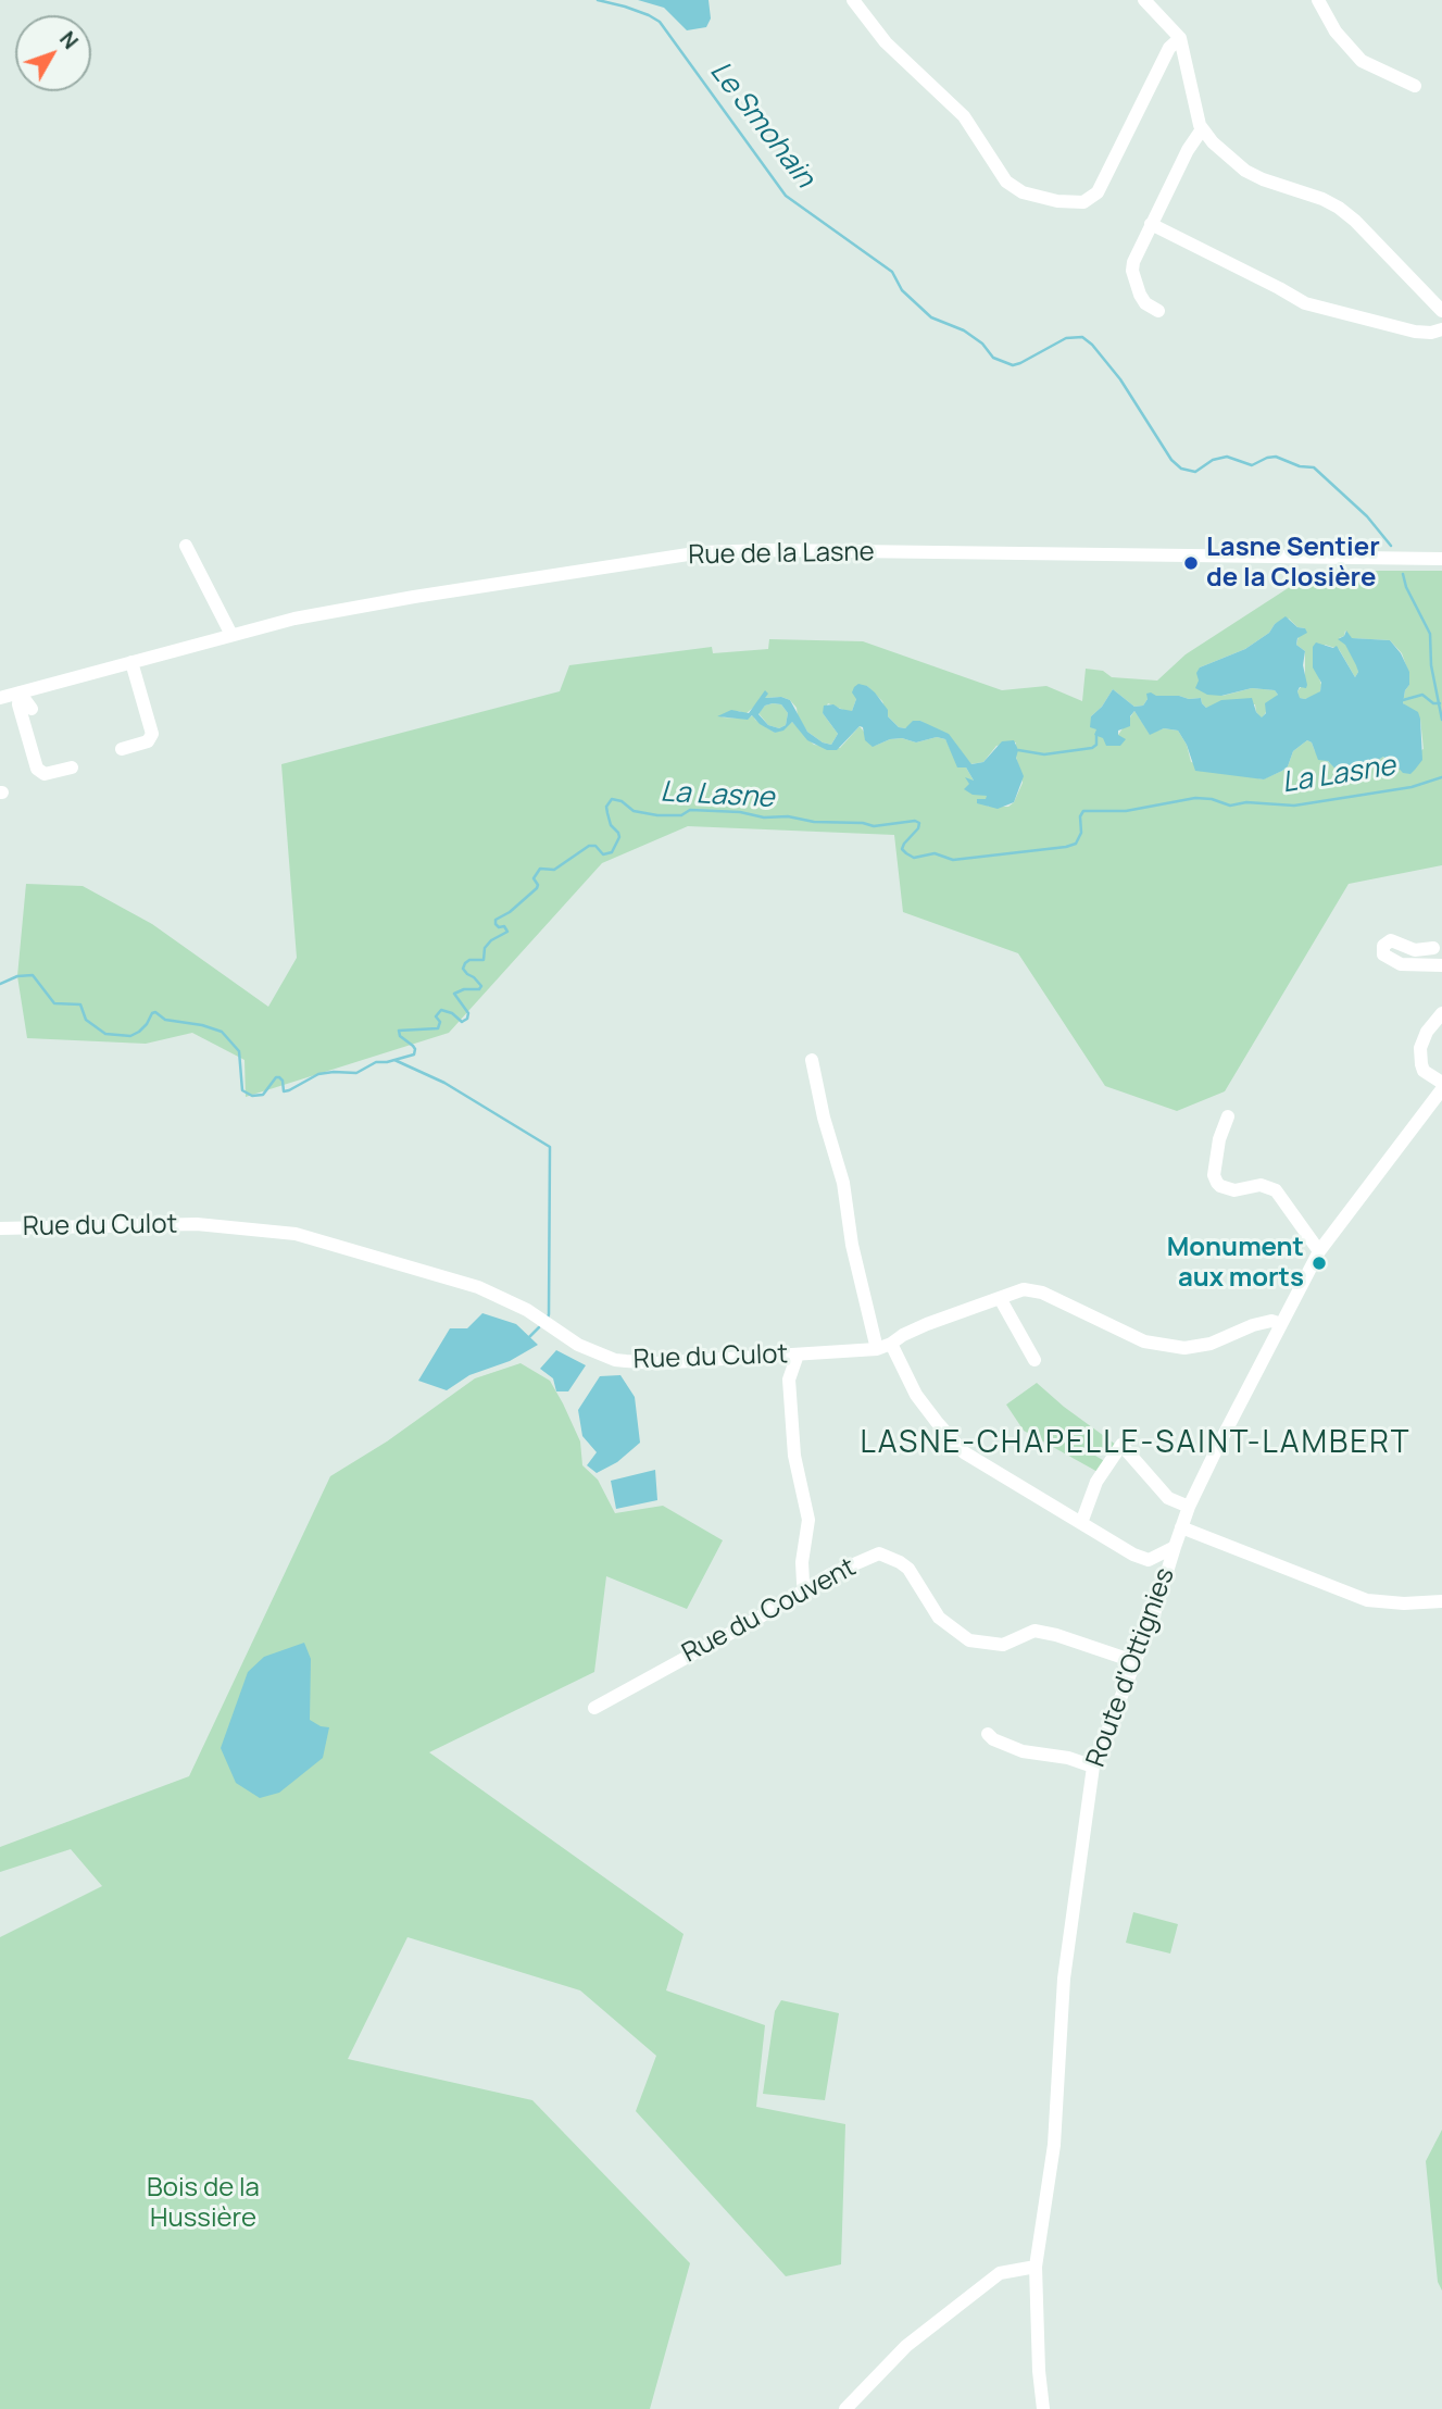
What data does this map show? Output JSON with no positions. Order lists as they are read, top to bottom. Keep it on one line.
{"streets":{"street":["Rue de la Lasne","Rue du Culot","Rue du Couvent","Route d'Ottignies"]},"crossings":[["Rue du Culot","Route d'Ottignies"],["Rue du Couvent","Route d'Ottignies"]],"districts":["LASNE-CHAPELLE-SAINT-LAMBERT"],"water":["Le Smohain","La Lasne"],"parks":["Bois de la Hussière"],"places":["Lasne Sentier de la Closière","Monument aux morts"],"north":"top right"}
